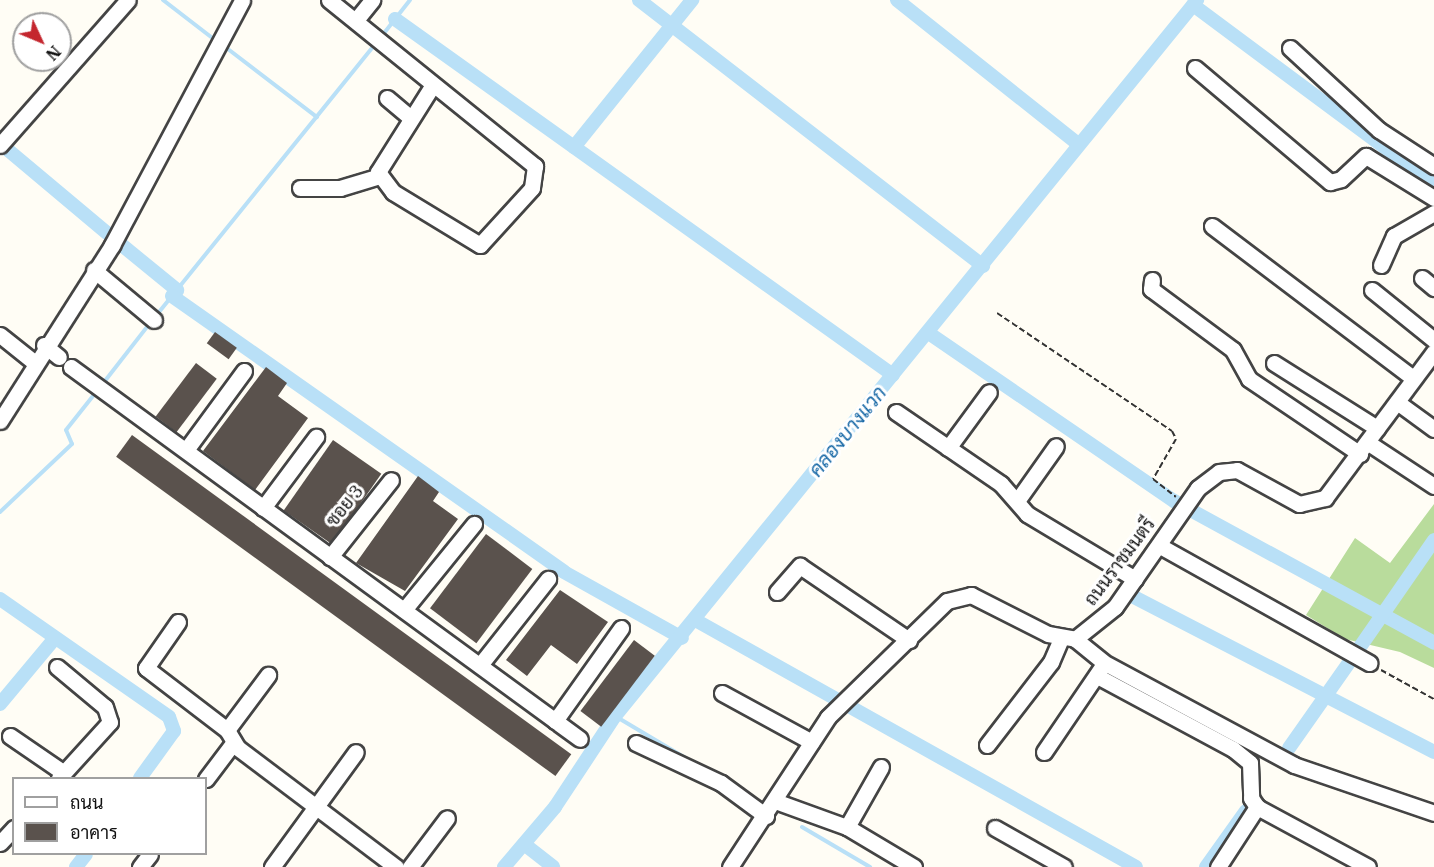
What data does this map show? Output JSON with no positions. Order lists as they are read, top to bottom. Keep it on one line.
{"streets":{"street":["ซอย 3","ถนนราชมนตรี"]},"water":["คลองบางแวก"],"legend":["ถนน","อาคาร"],"north":"bottom right"}
